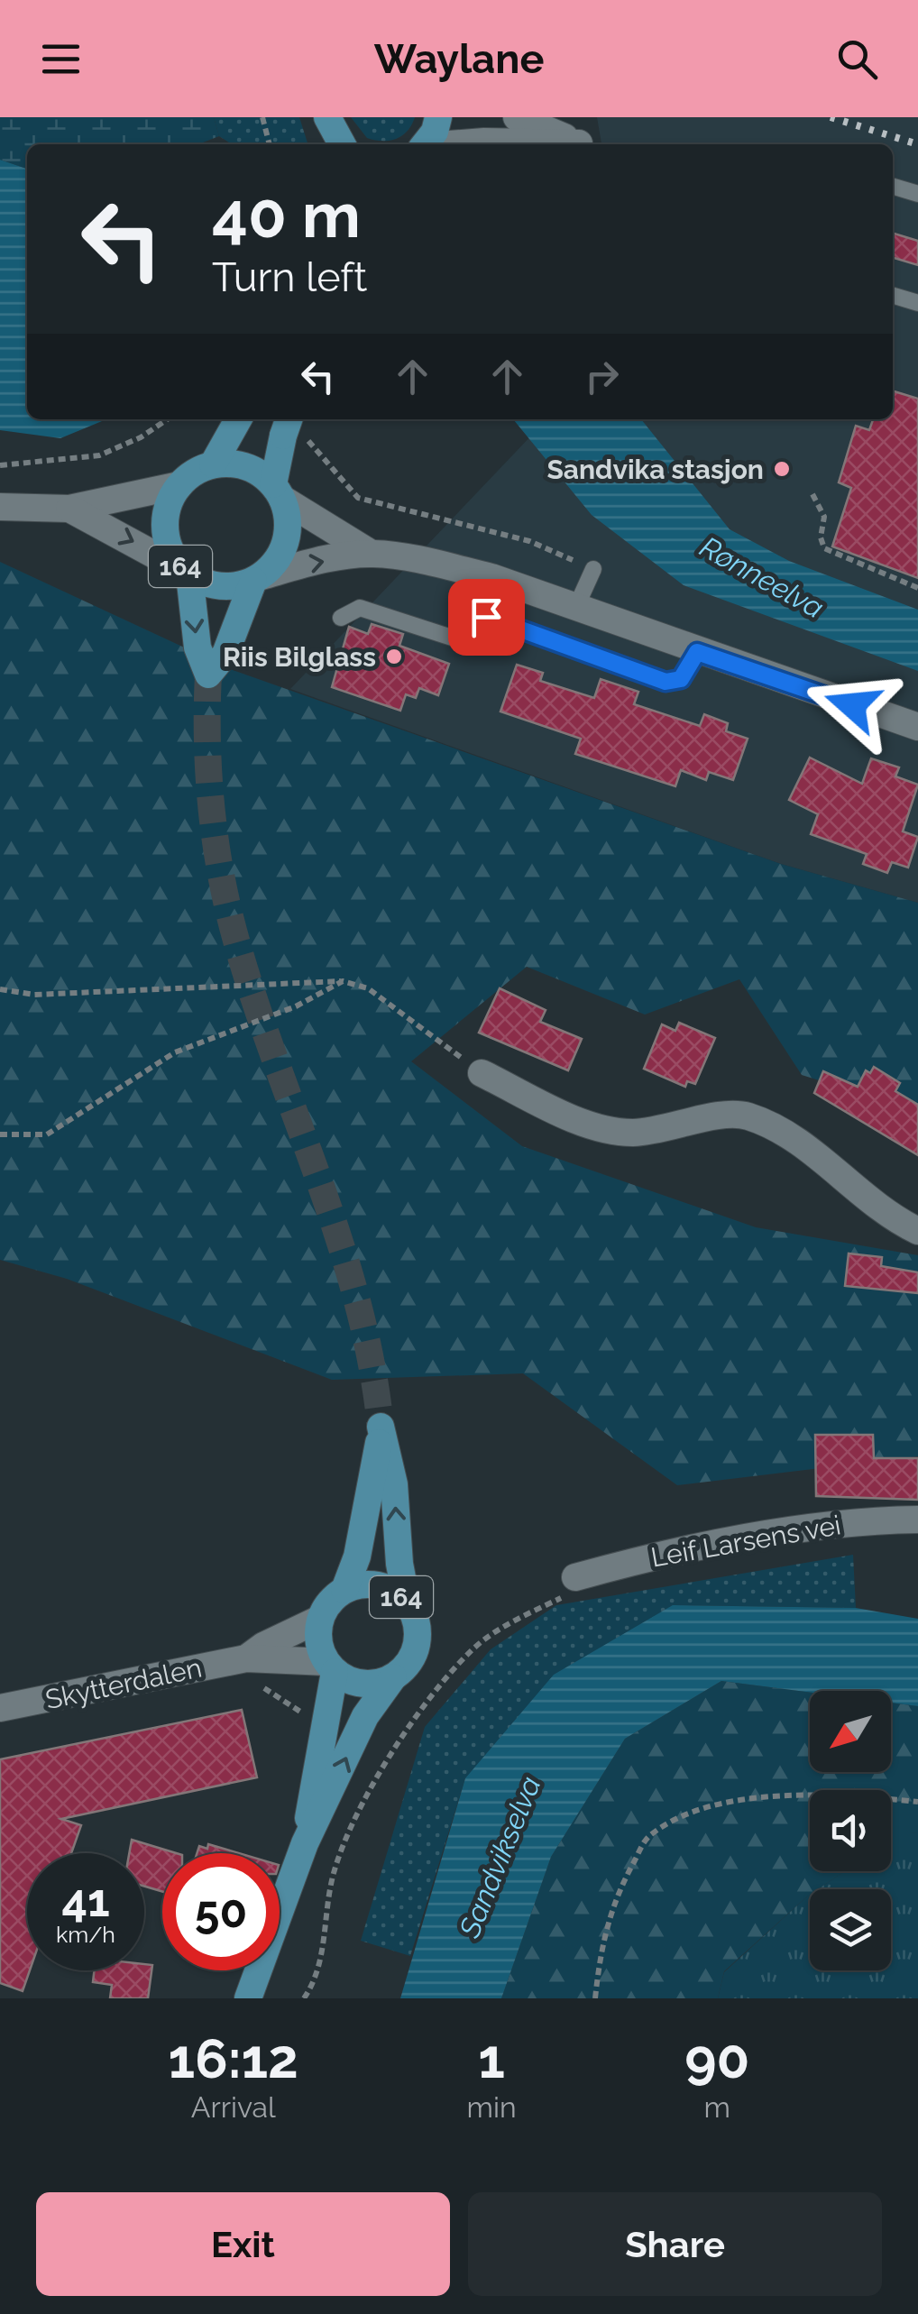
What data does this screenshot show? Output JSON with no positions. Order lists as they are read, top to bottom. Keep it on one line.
{"streets":{"main road":["164"],"street":["Leif Larsens vei","Skytterdalen"]},"crossings":[["164","Skytterdalen"]],"water":["Rønneelva","Sandvikselva"],"places":["Sandvika stasjon","Riis Bilglass"],"north":"bottom left","page":{"header":"Waylane","turn":["40 m","Turn left"],"speed":"41 km/h","limit":"50","eta":["16:12","Arrival","1","min","90","m"],"buttons":["Exit","Share"]}}
